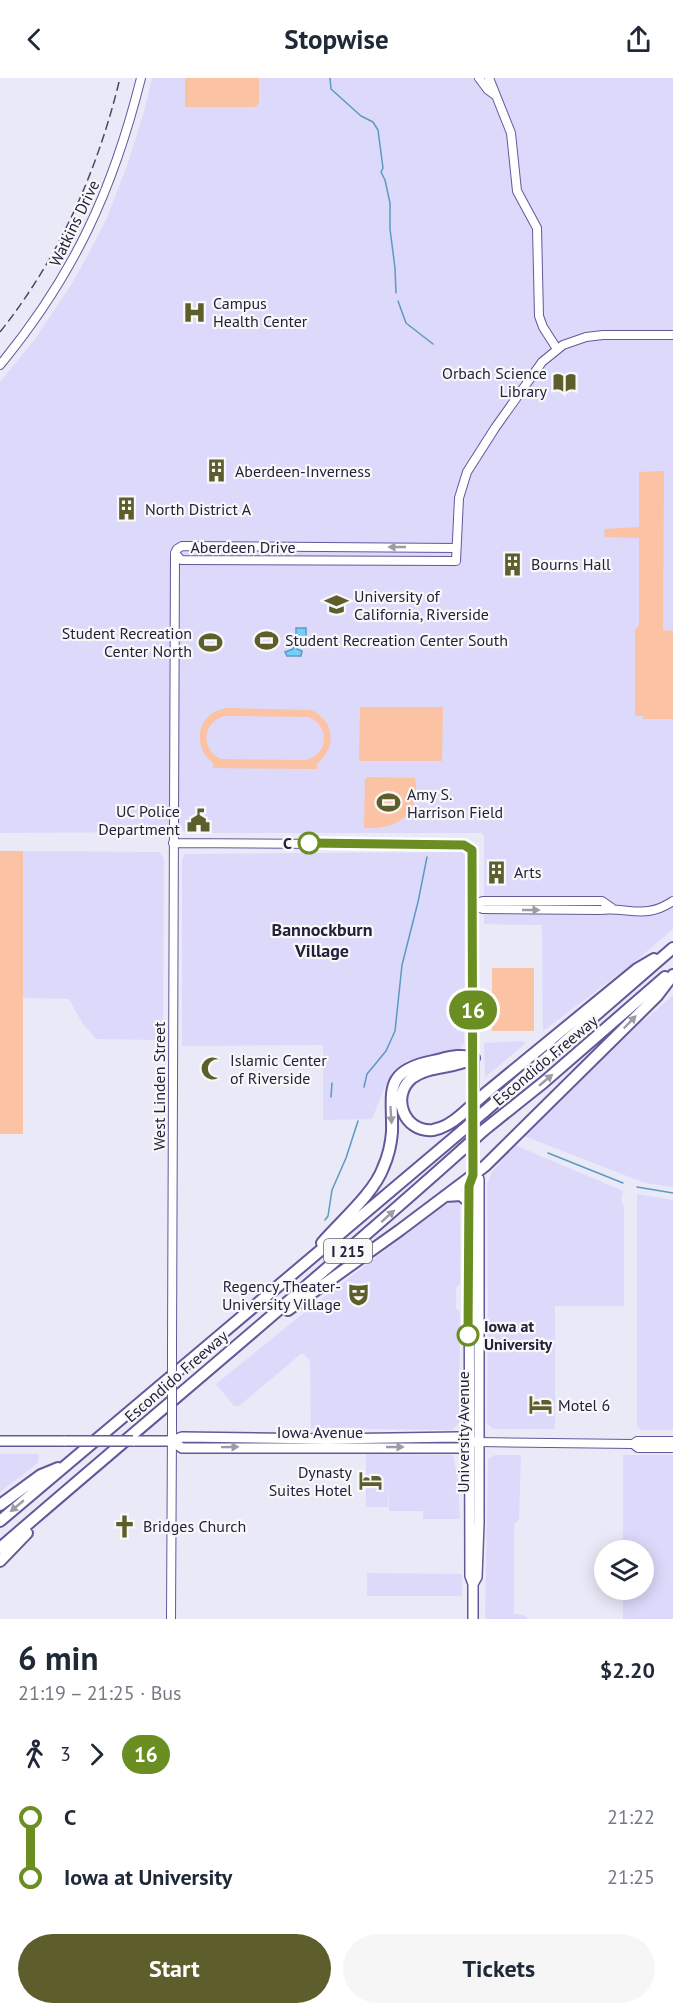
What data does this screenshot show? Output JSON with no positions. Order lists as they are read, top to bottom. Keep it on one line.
{"streets":{"highway":["Escondido Freeway","I 215"],"main road":["Iowa Avenue","University Avenue"],"street":["Watkins Drive","Aberdeen Drive","West Linden Street"]},"crossings":[["Aberdeen Drive","West Linden Street"],["Escondido Freeway","University Avenue"],["West Linden Street","Iowa Avenue"],["Iowa Avenue","University Avenue"]],"districts":["Bannockburn Village"],"places":{"hospital":["Campus Health Center"],"library":["Orbach Science Library"],"building":["Aberdeen-Inverness","North District A","Bourns Hall","Arts"],"school or university":["University of California, Riverside"],"sports":["Student Recreation Center South","Student Recreation Center North","Amy S. Harrison Field"],"public building":["UC Police Department"],"other":["C","Iowa at University"],"mosque":["Islamic Center of Riverside"],"theatre":["Regency Theater- University Village"],"hotel":["Motel 6","Dynasty Suites Hotel"],"church":["Bridges Church"]},"lines":["bus line 16"],"page":{"header":"Stopwise","on_map":"16","heading":["6 min","21:19 – 21:25 · Bus","$2.20"],"legs":["3","16"],"list":[{"name":"C","value":"21:22"},{"name":"Iowa at University","value":"21:25"}],"buttons":["Start","Tickets"]}}
